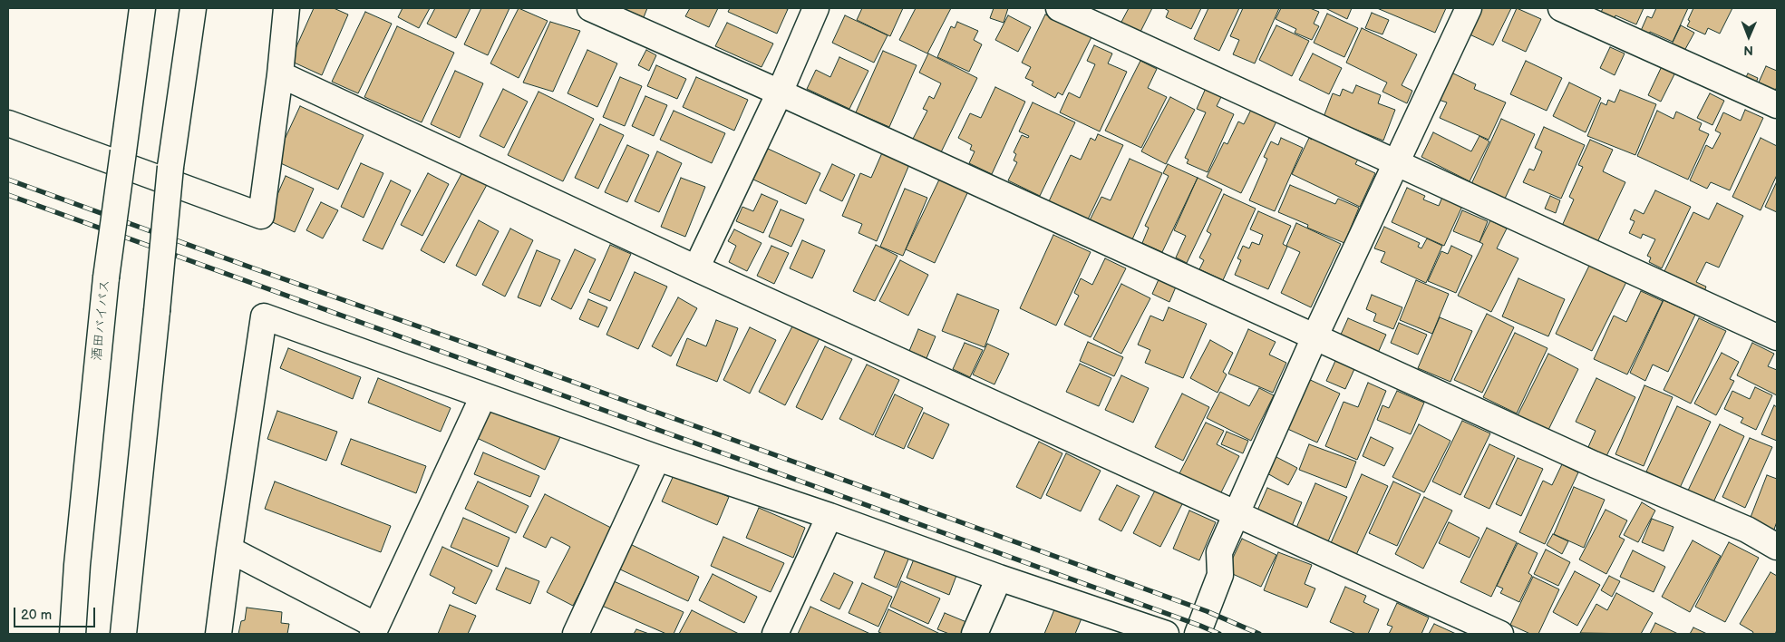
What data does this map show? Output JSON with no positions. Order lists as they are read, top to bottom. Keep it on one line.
{"streets":{"main road":["酒田バイパス"]},"scale_bar":"20 m","north":"bottom"}
